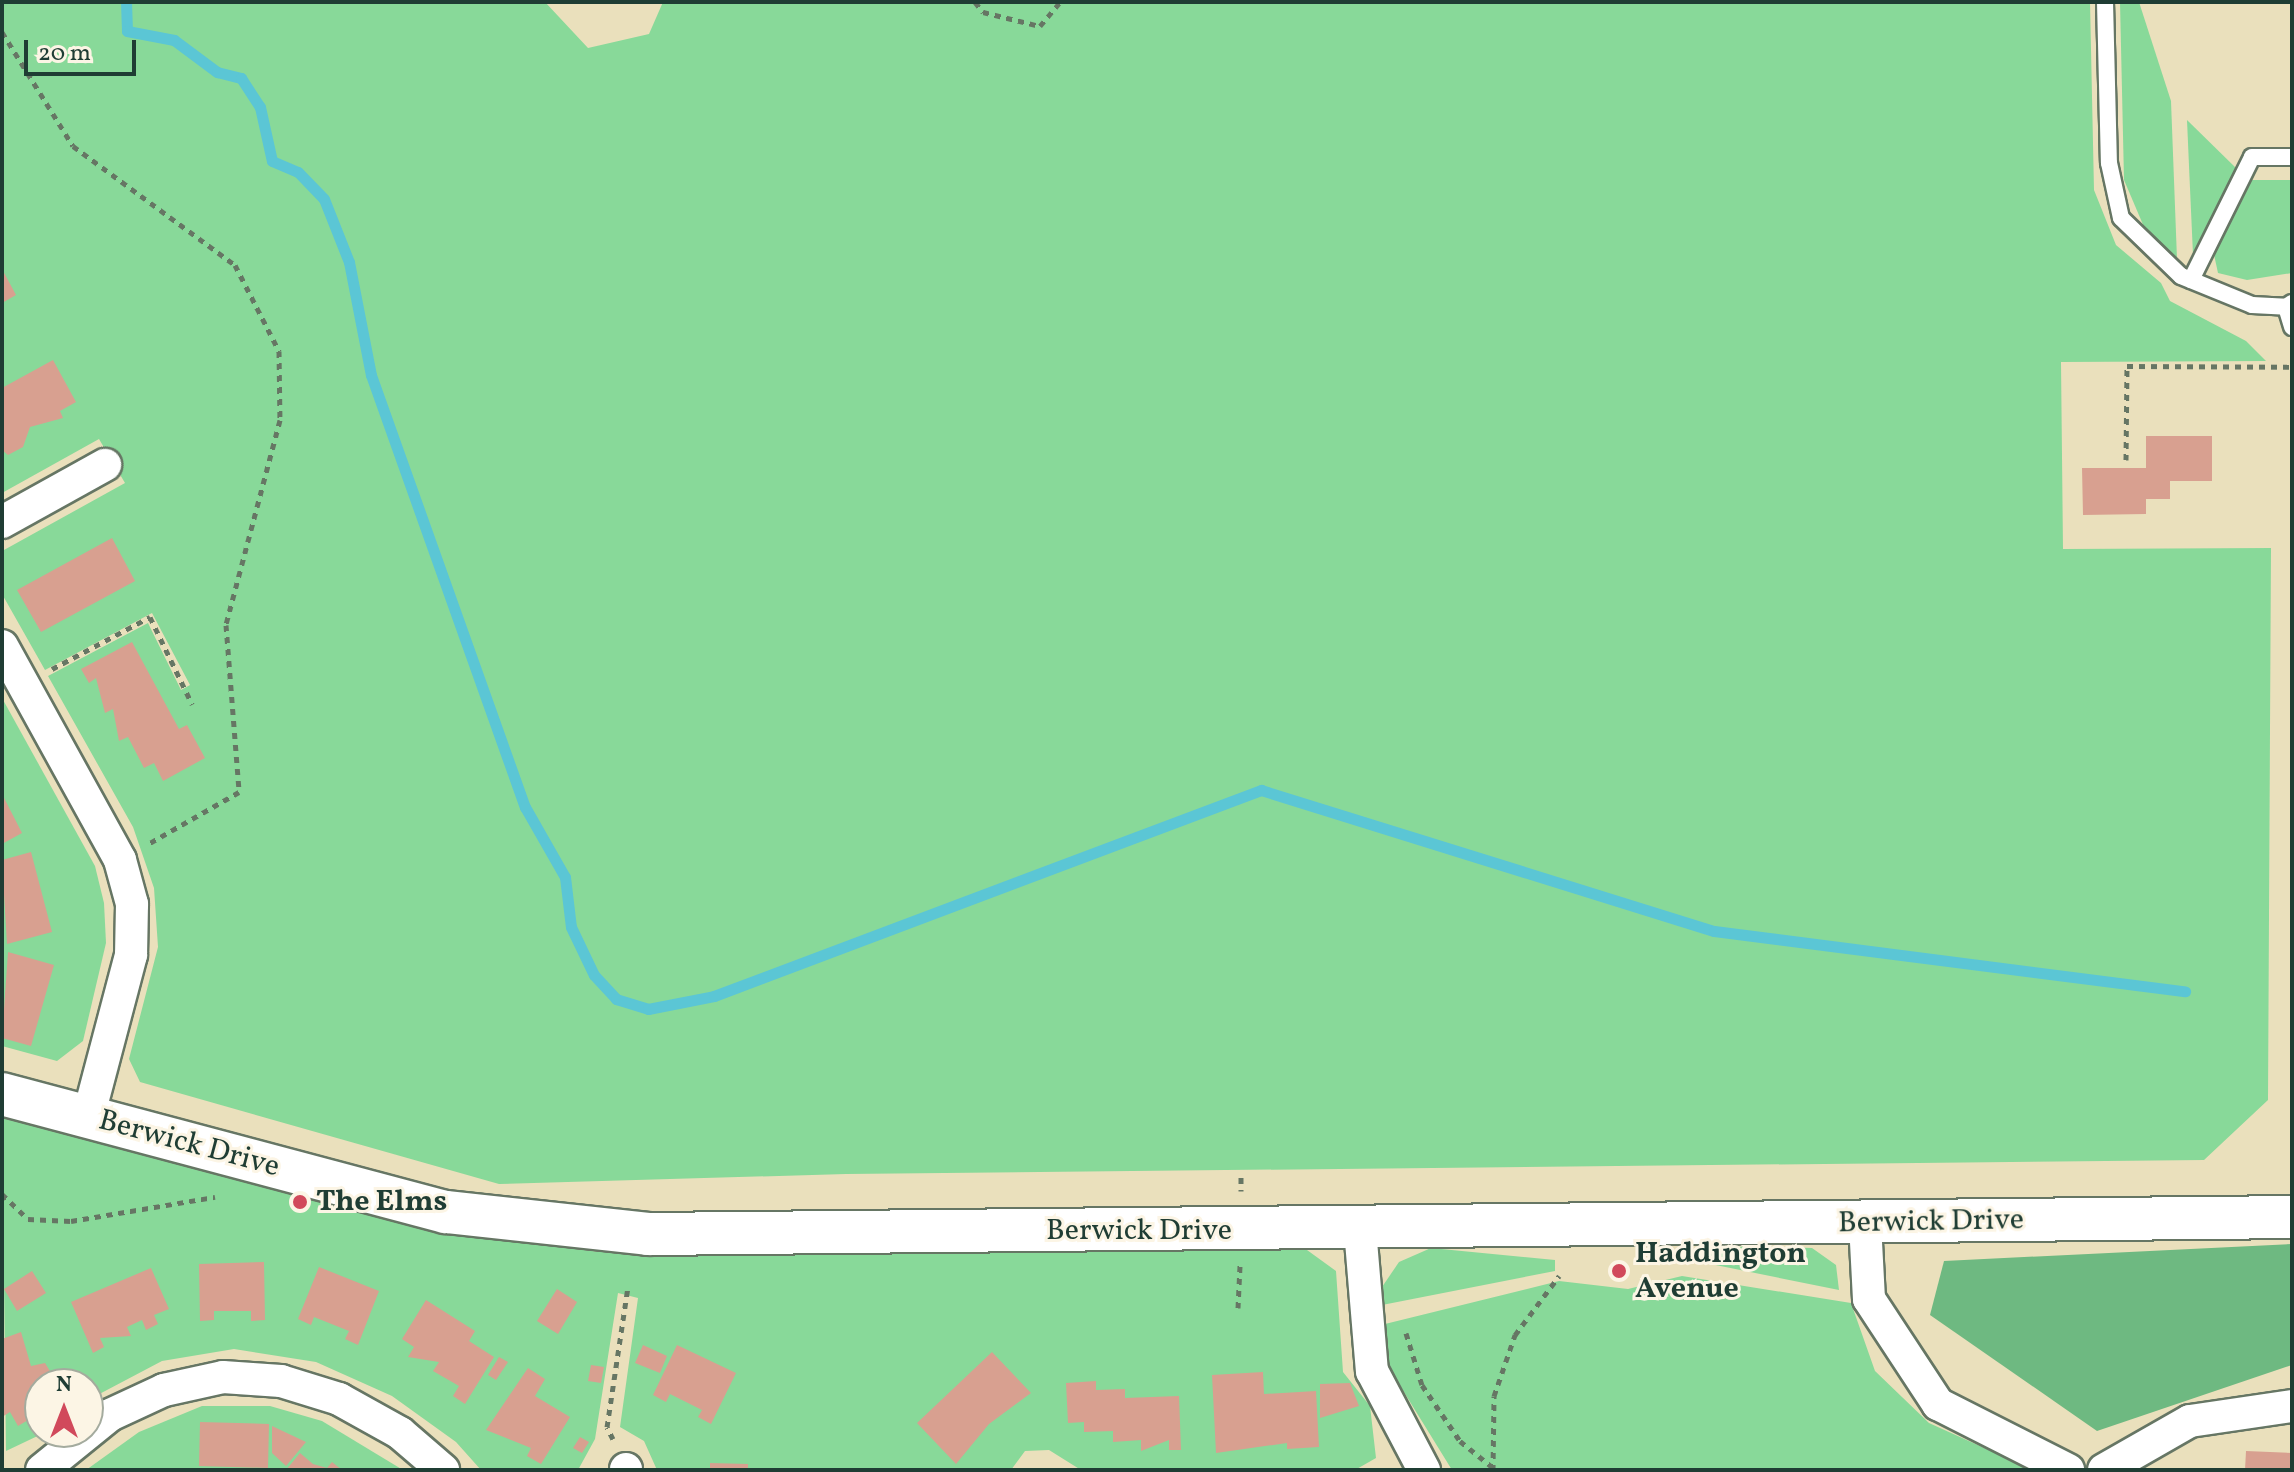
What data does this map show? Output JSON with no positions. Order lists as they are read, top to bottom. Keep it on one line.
{"streets":{"street":["Berwick Drive"]},"places":["The Elms","Haddington Avenue"],"scale_bar":"20 m","north":"top"}
